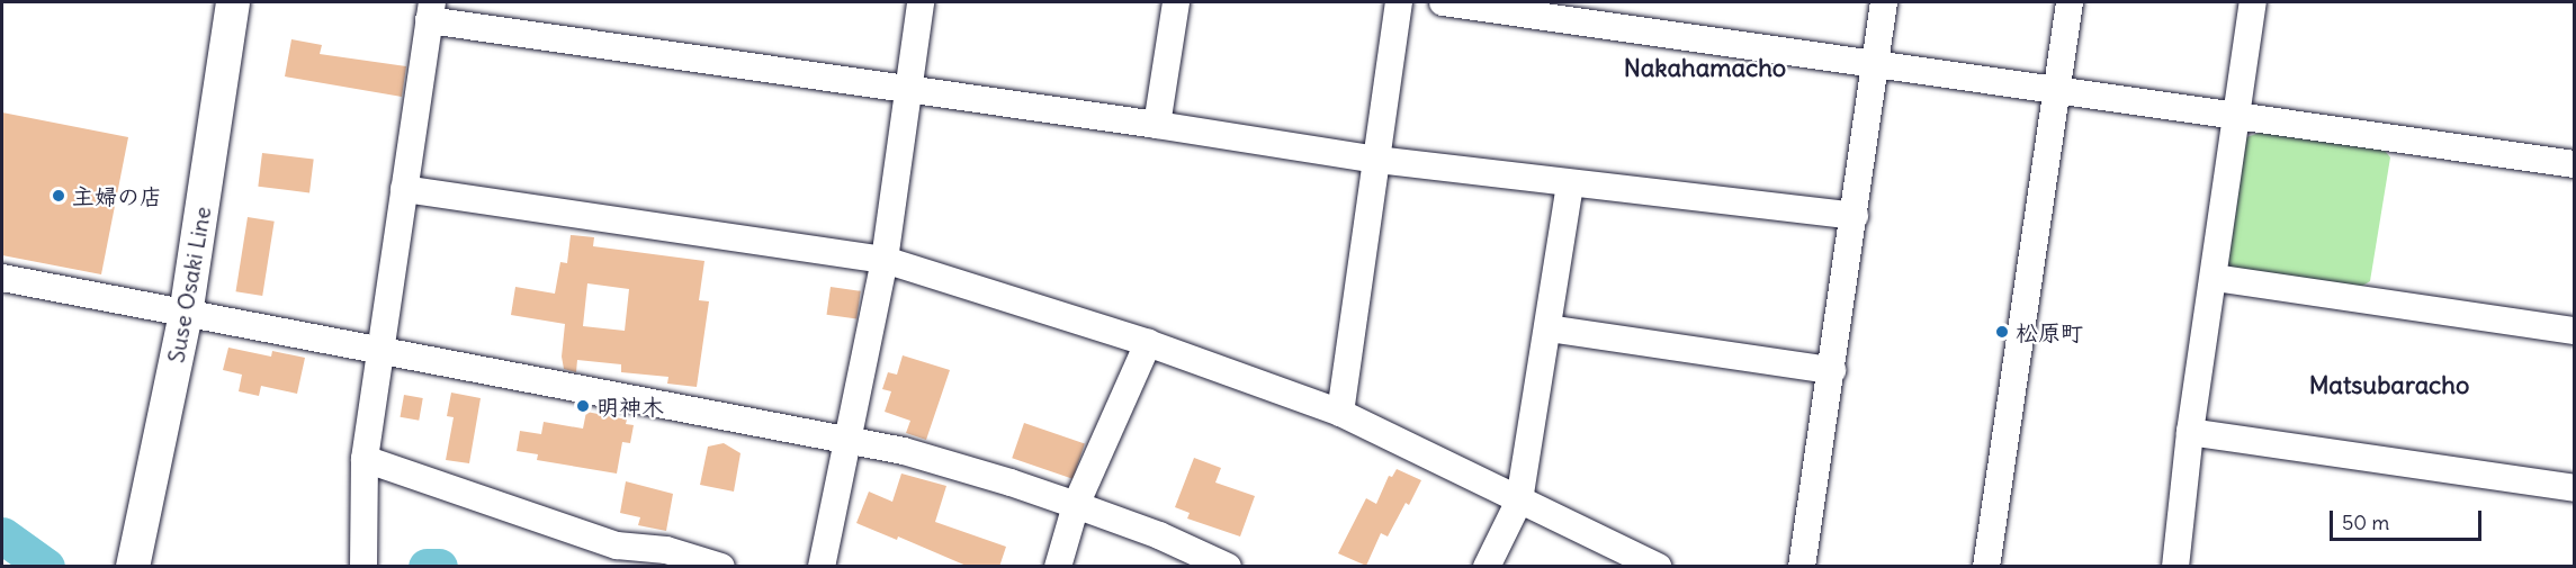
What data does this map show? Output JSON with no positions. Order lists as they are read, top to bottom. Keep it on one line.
{"streets":{"main road":["Suse Osaki Line"]},"districts":["Nakahamacho","Matsubaracho"],"places":["主婦の店","松原町","明神木"],"scale_bar":"50 m"}
